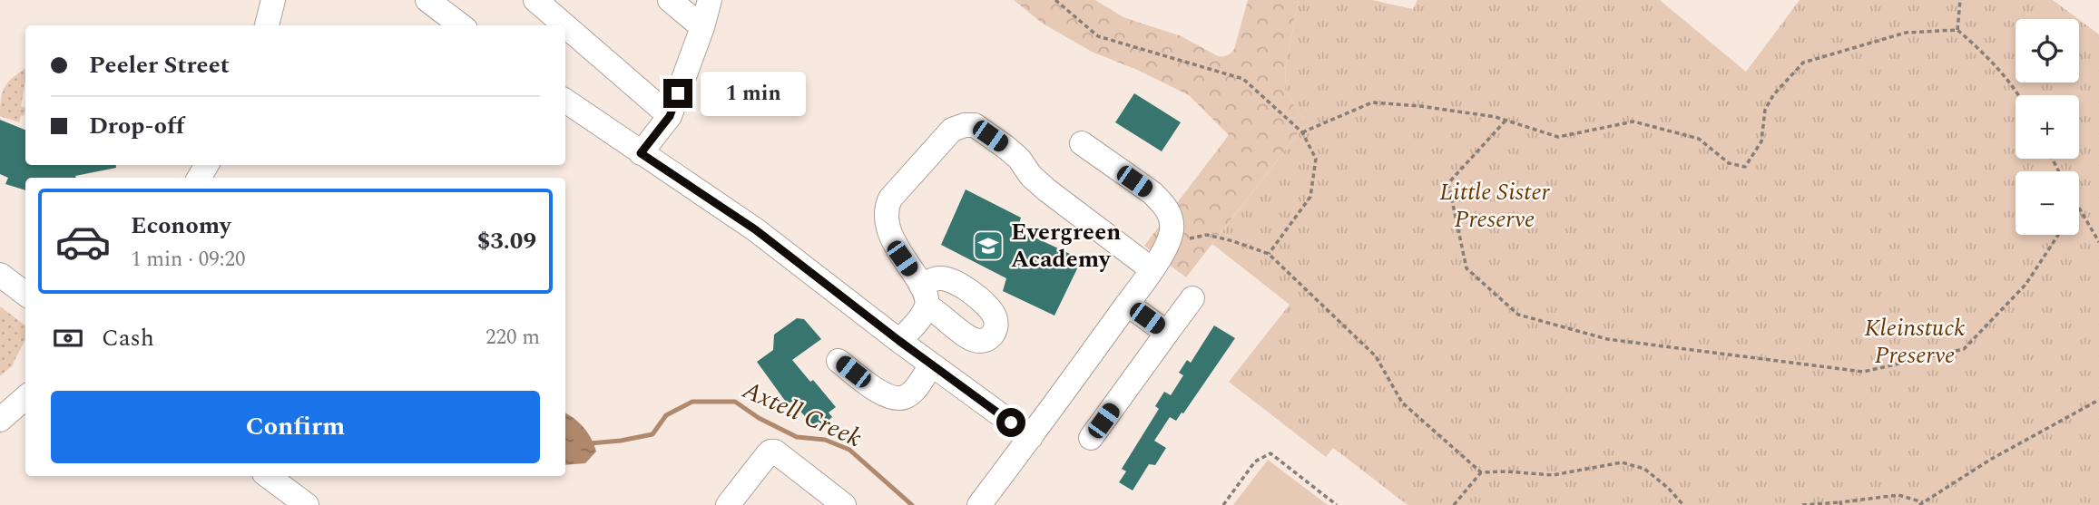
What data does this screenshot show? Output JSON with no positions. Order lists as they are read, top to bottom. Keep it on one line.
{"water":["Axtell Creek"],"parks":["Little Sister Preserve","Kleinstuck Preserve"],"places":{"school or university":["Evergreen Academy"]},"page":{"map_buttons":["+","−"],"banner":["Peeler Street","Drop-off"],"bubble":"1 min","list":[{"name":"Economy","note":"1 min · 09:20","value":"$3.09"}],"pay":["Cash","220 m"],"buttons":"Confirm"}}
